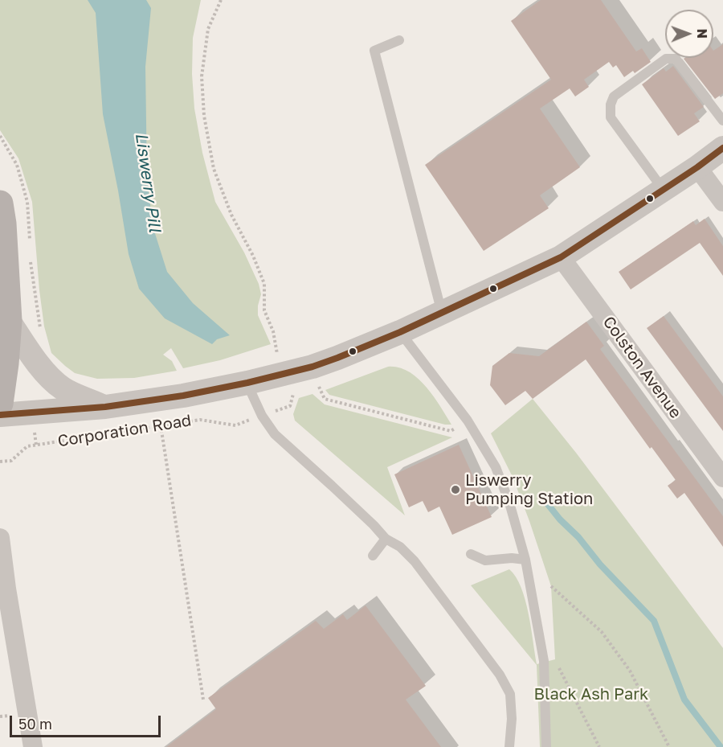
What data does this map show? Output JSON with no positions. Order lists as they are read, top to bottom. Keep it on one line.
{"streets":{"street":["Colston Avenue","Corporation Road"]},"crossings":[["Colston Avenue","Corporation Road"]],"water":["Liswerry Pill"],"parks":["Black Ash Park"],"places":["Liswerry Pumping Station"],"scale_bar":"50 m","north":"right"}
